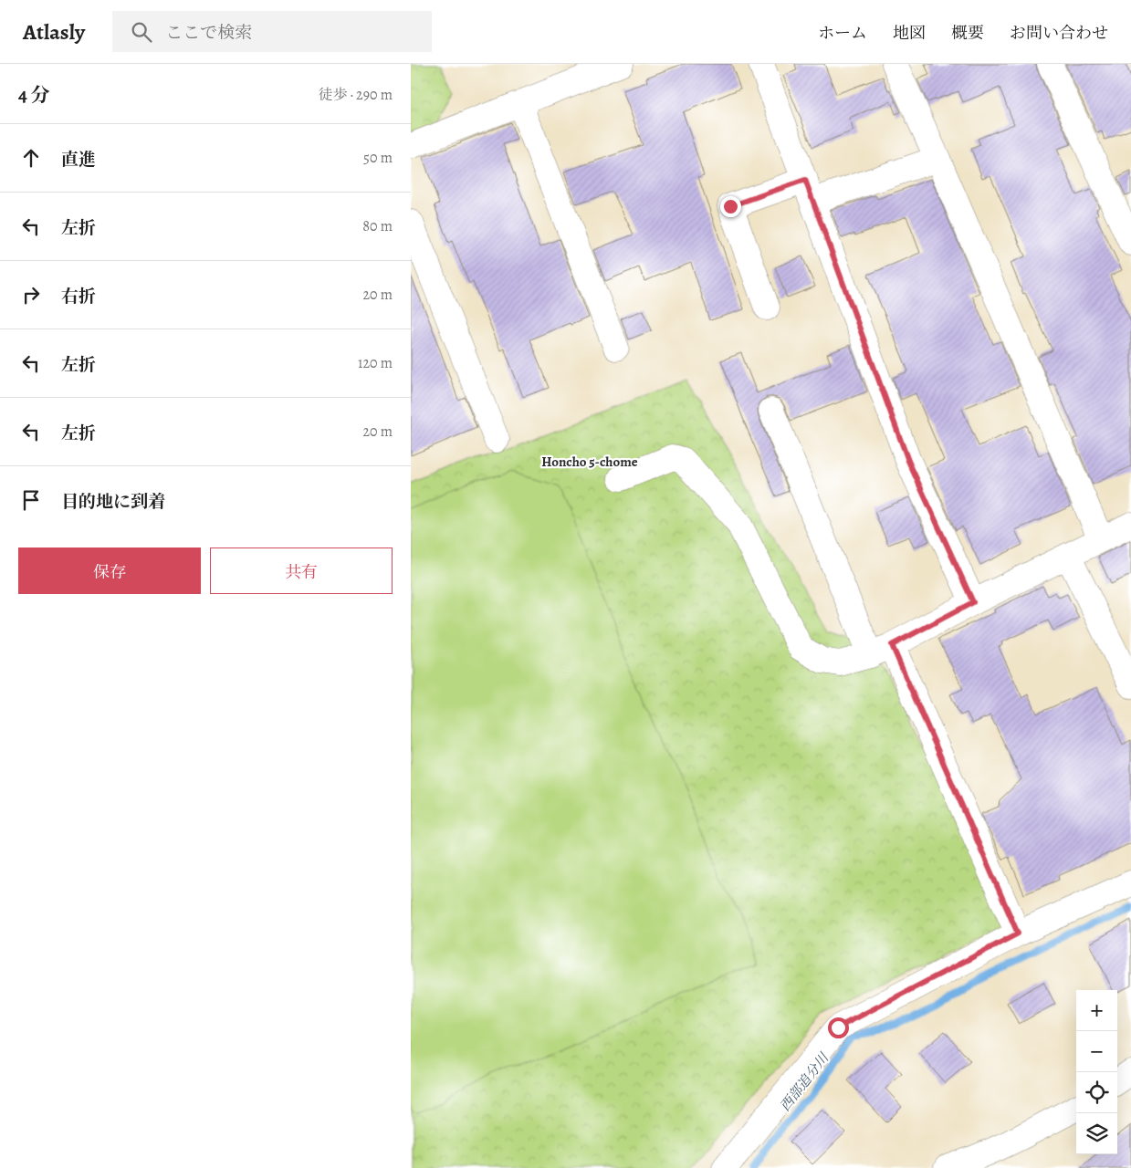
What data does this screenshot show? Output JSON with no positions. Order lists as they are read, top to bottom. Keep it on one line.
{"districts":["Honcho 5-chome"],"water":["西部追分川"],"page":{"header":"Atlasly","search":"ここで検索","nav":["ホーム","地図","概要","お問い合わせ"],"heading":["4 分","徒歩 · 290 m"],"list":[["直進","50 m"],["左折","80 m"],["右折","20 m"],["左折","120 m"],["左折","20 m"],"目的地に到着"],"buttons":["保存","共有"],"map_buttons":["+","−"]}}
